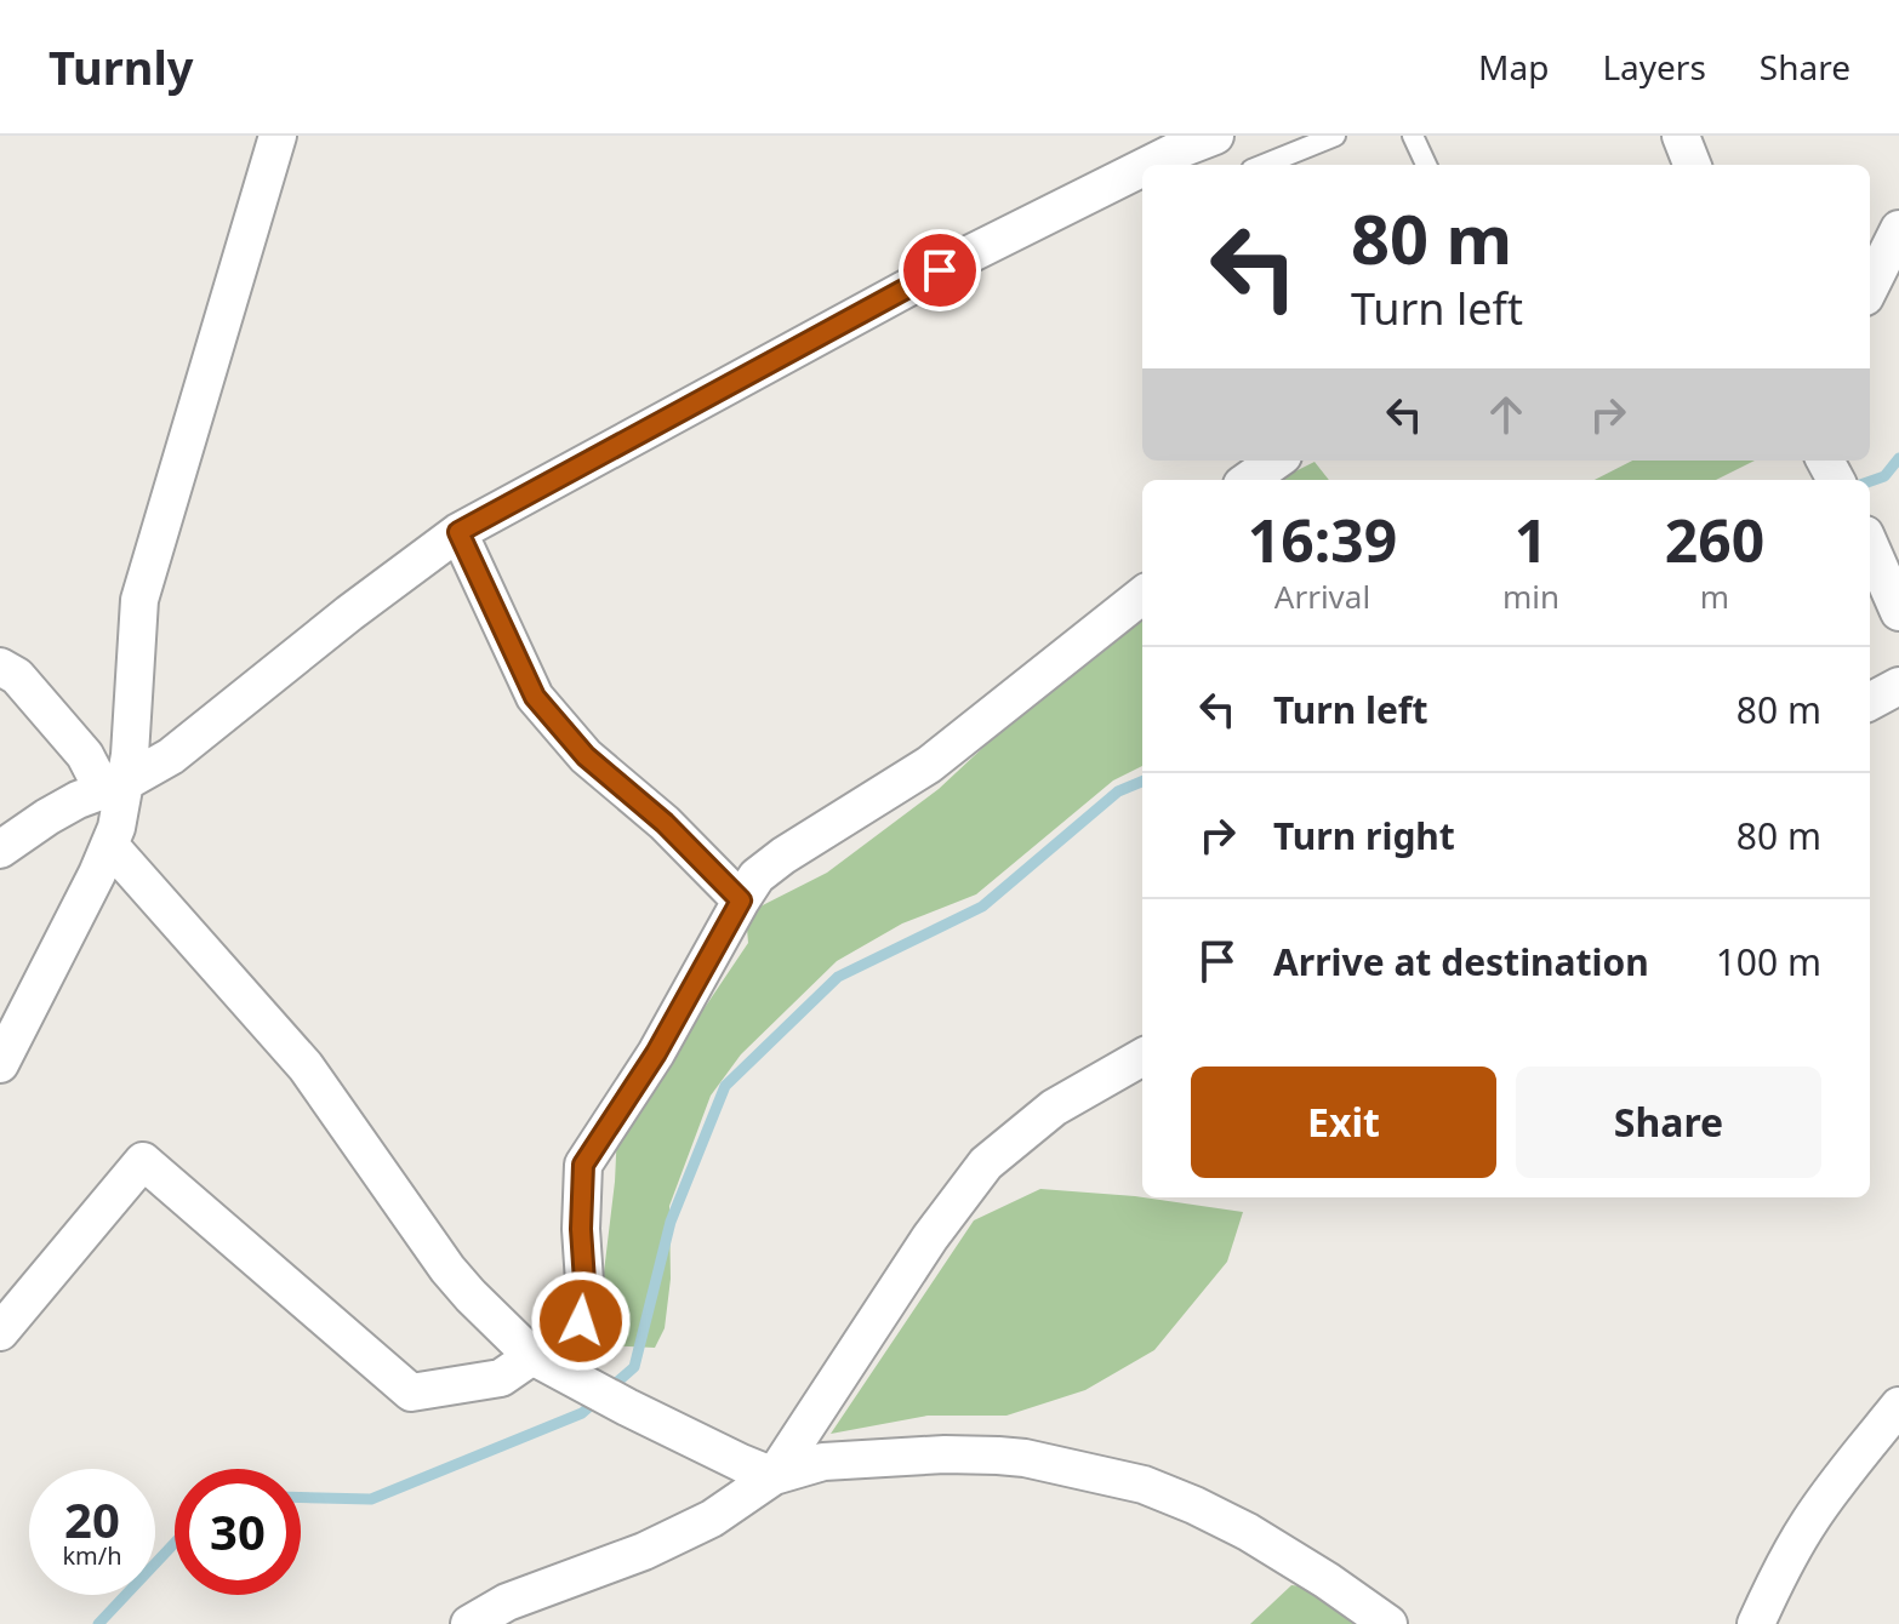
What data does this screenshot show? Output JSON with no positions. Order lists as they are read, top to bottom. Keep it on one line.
{"page":{"header":"Turnly","nav":["Map","Layers","Share"],"turn":["80 m","Turn left"],"eta":["16:39","Arrival","1","min","260","m"],"list":[{"name":"Turn left","value":"80 m"},{"name":"Turn right","value":"80 m"},{"name":"Arrive at destination","value":"100 m"}],"buttons":["Exit","Share"],"speed":"20 km/h","limit":"30"}}
